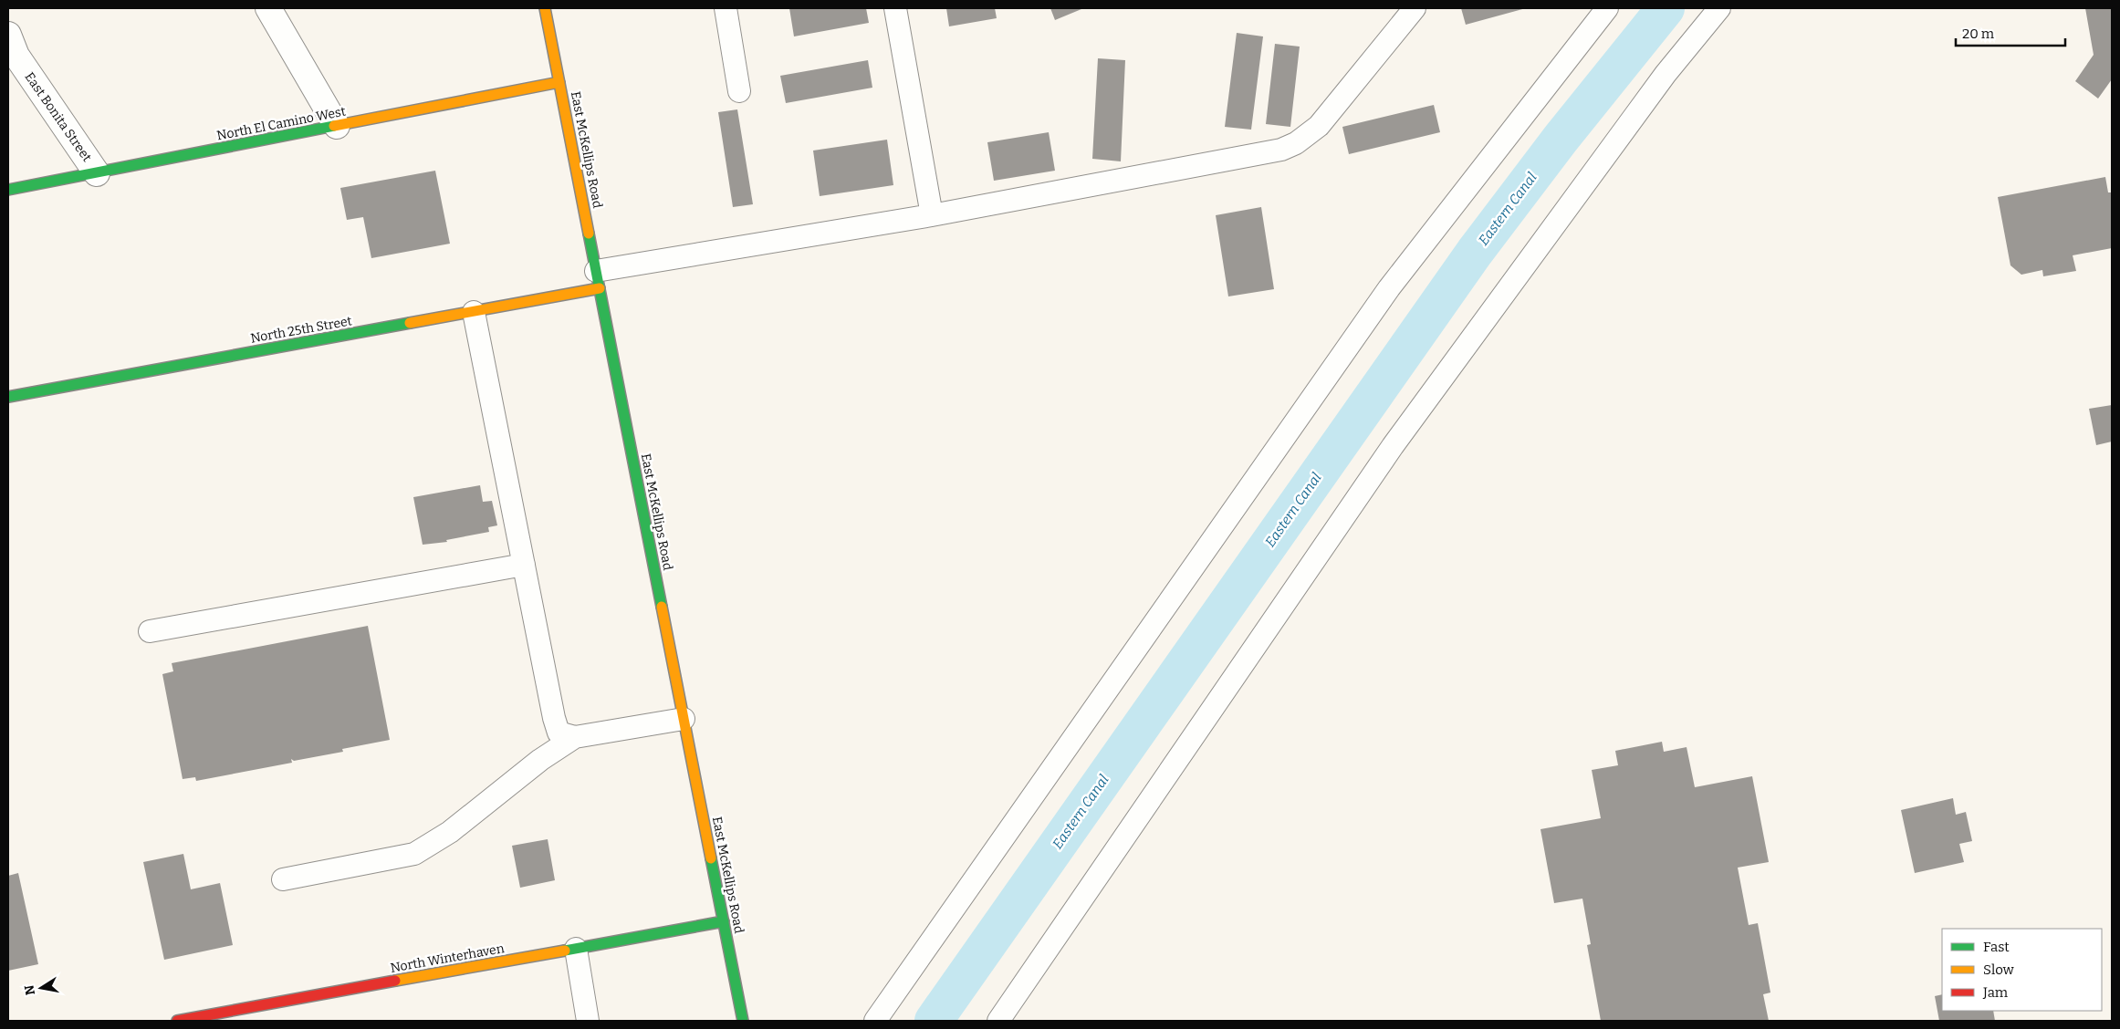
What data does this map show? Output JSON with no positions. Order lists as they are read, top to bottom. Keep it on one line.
{"streets":{"street":["East Bonita Street","North El Camino West","East McKellips Road","North 25th Street","North Winterhaven"]},"crossings":[["East Bonita Street","North El Camino West"],["North El Camino West","East McKellips Road"],["East McKellips Road","North 25th Street"],["East McKellips Road","North Winterhaven"]],"water":["Eastern Canal"],"legend":["Fast","Slow","Jam"],"scale_bar":"20 m","north":"left"}
